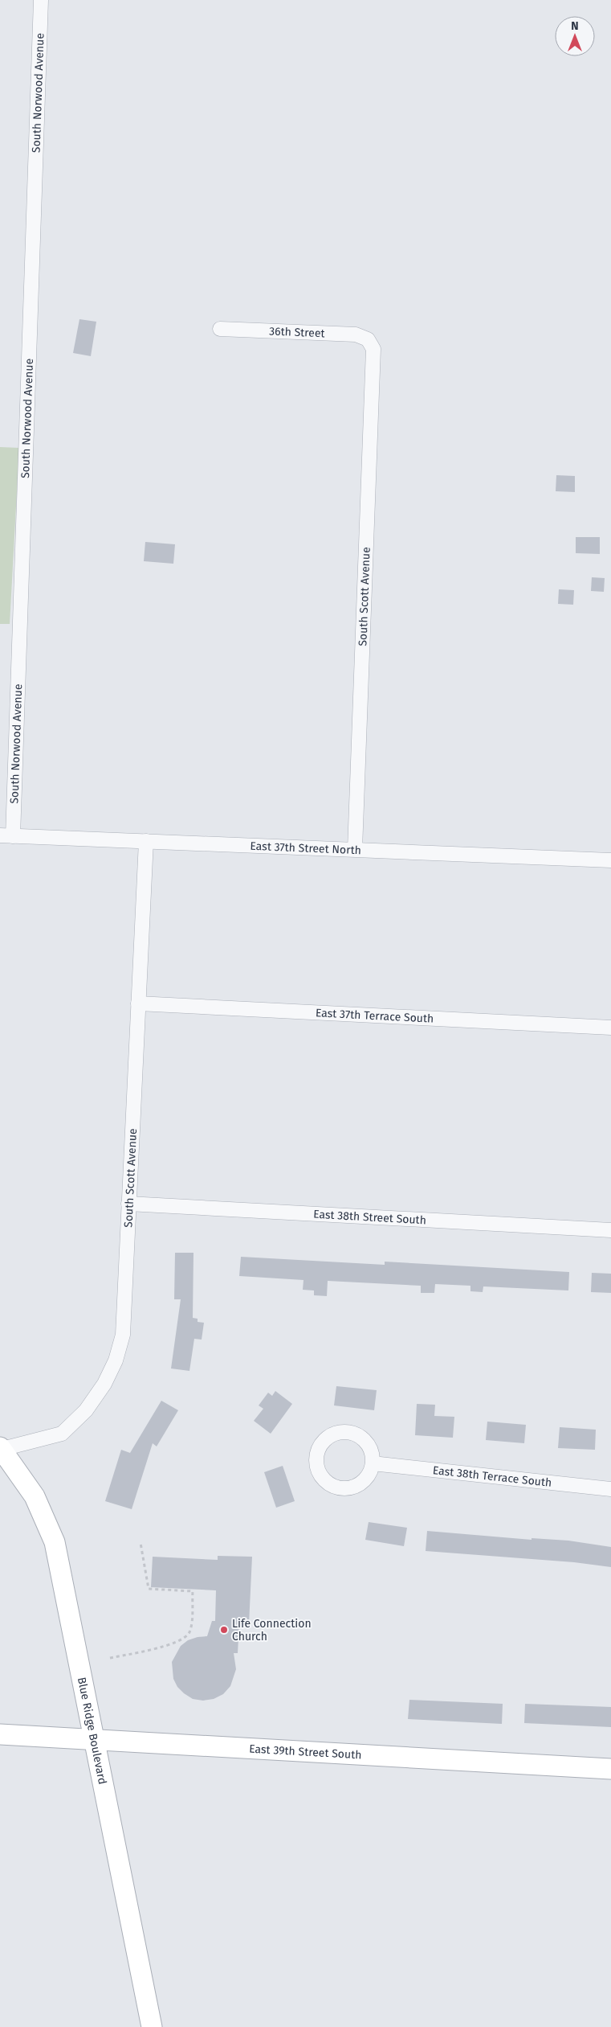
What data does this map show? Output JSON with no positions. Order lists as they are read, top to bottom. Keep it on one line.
{"streets":{"main road":["Blue Ridge Boulevard","East 39th Street South"],"street":["South Norwood Avenue","36th Street","South Scott Avenue","East 37th Street North","East 37th Terrace South","East 38th Street South","East 38th Terrace South"]},"crossings":[["South Norwood Avenue","East 37th Street North"],["36th Street","South Scott Avenue"],["South Scott Avenue","East 37th Street North"],["South Scott Avenue","East 37th Terrace South"],["South Scott Avenue","East 38th Street South"],["South Scott Avenue","Blue Ridge Boulevard"],["Blue Ridge Boulevard","East 39th Street South"]],"places":["Life Connection Church"],"north":"top"}
